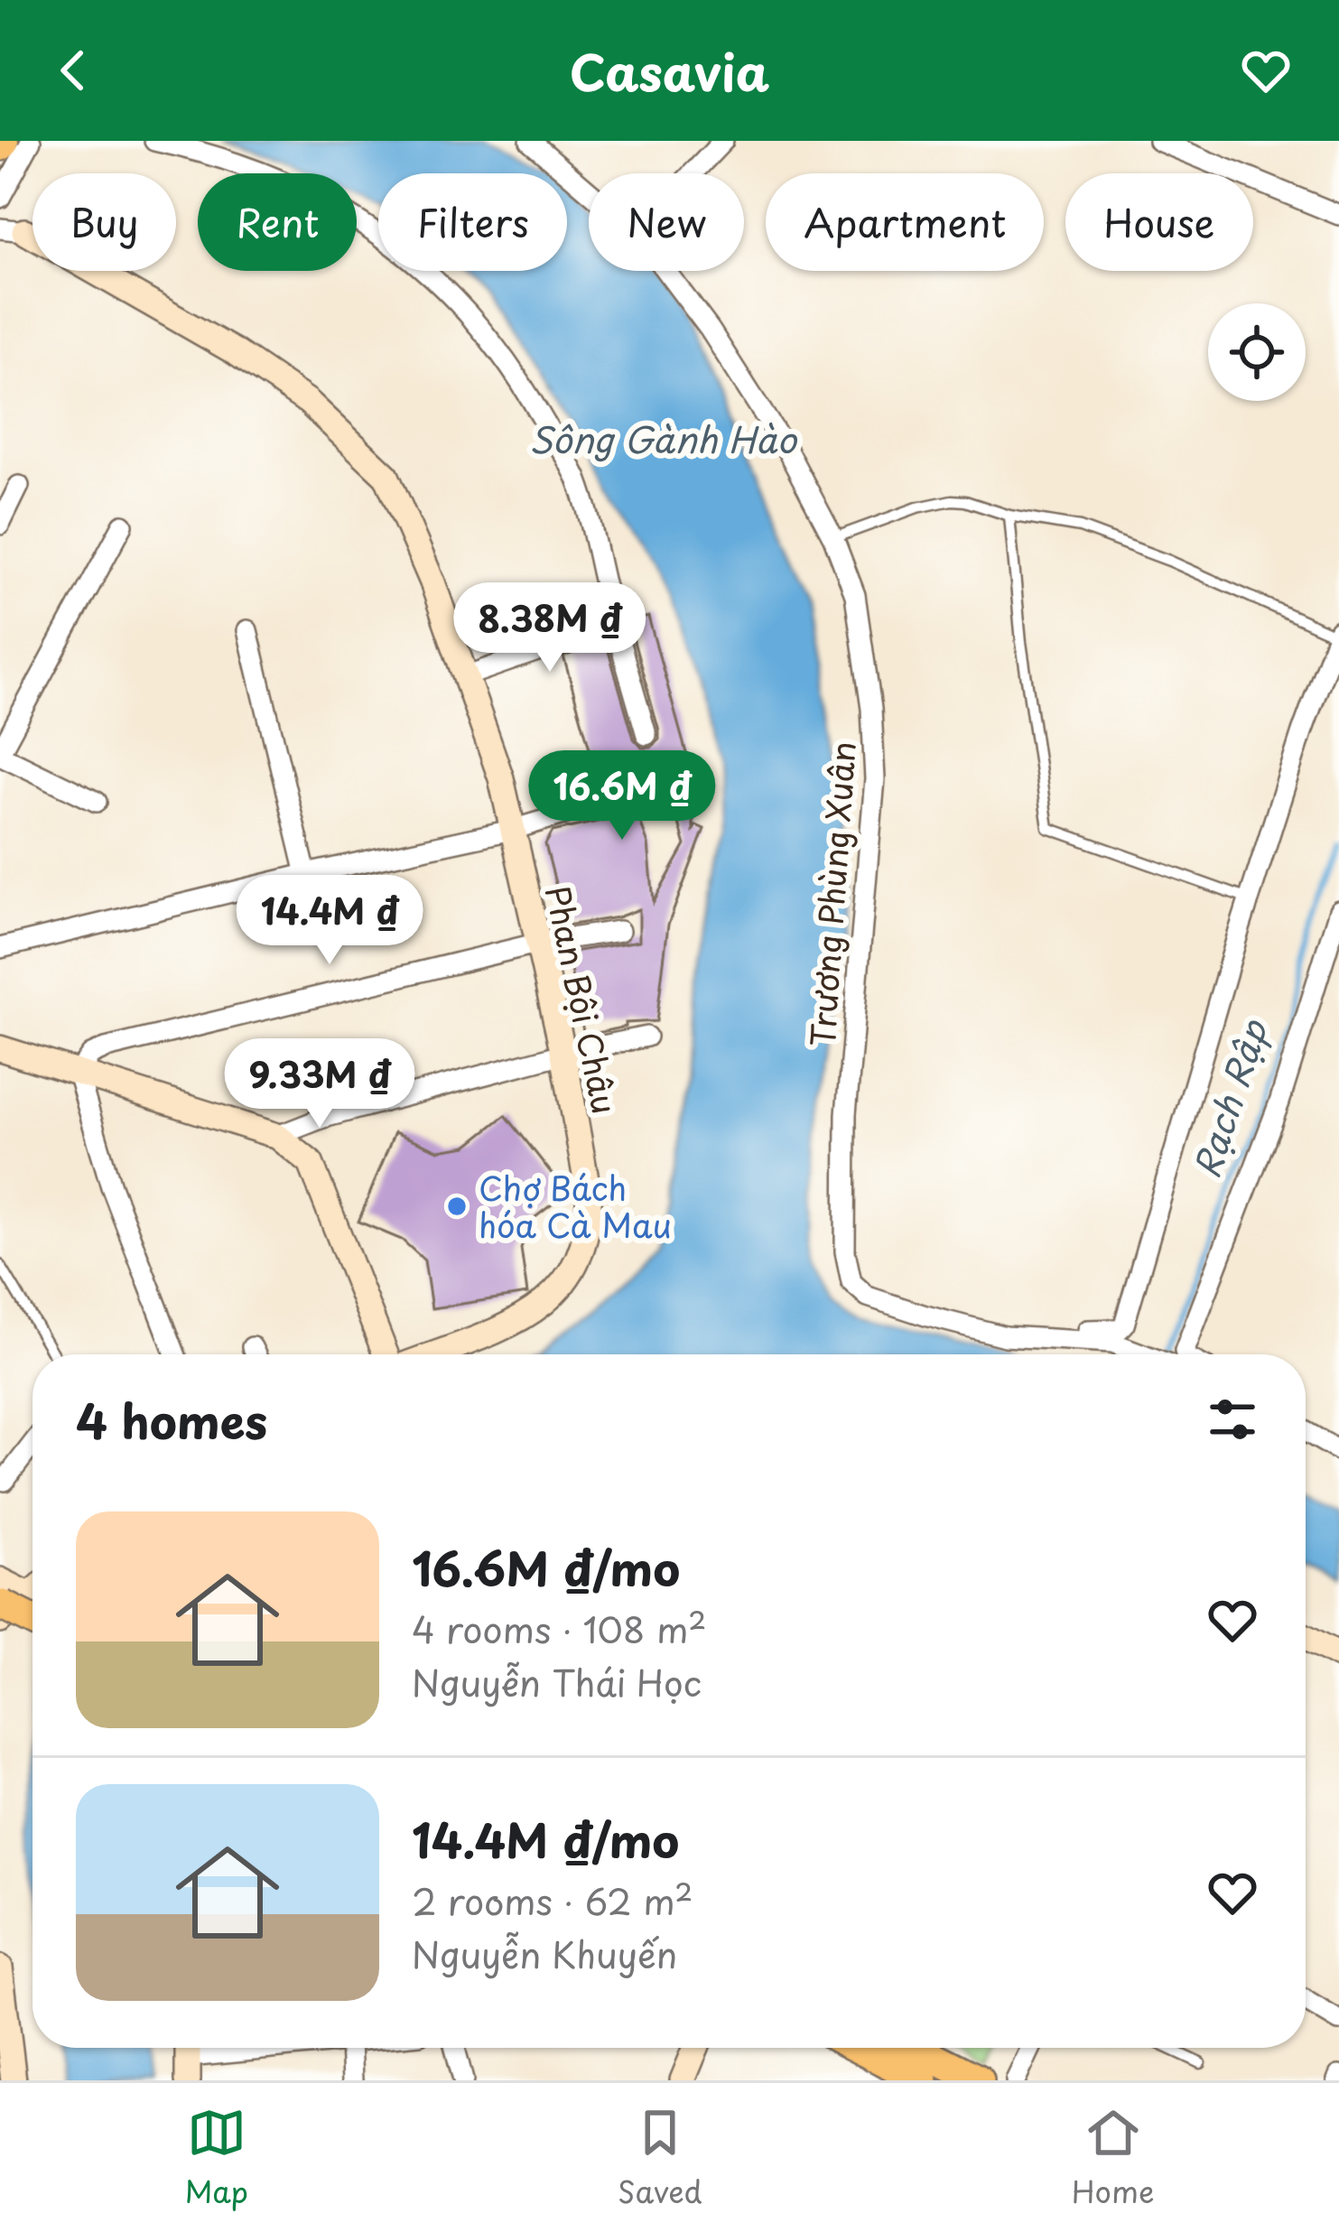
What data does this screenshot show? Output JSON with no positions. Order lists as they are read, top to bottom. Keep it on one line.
{"streets":{"street":["Trương Phùng Xuân","Phan Bội Châu"]},"water":["Sông Gành Hào","Rạch Rập"],"places":["Chợ Bách hóa Cà Mau"],"page":{"header":"Casavia","chip":["Buy","Rent","Filters","New","Apartment","House"],"price":["8.38M ₫","16.6M ₫","14.4M ₫","9.33M ₫"],"heading":"4 homes","list":[{"name":"16.6M ₫/mo","note":"4 rooms · 108 m² · Nguyễn Thái Học"},{"name":"14.4M ₫/mo","note":"2 rooms · 62 m² · Nguyễn Khuyến"}],"tabs":["Map","Saved","Home"]}}
